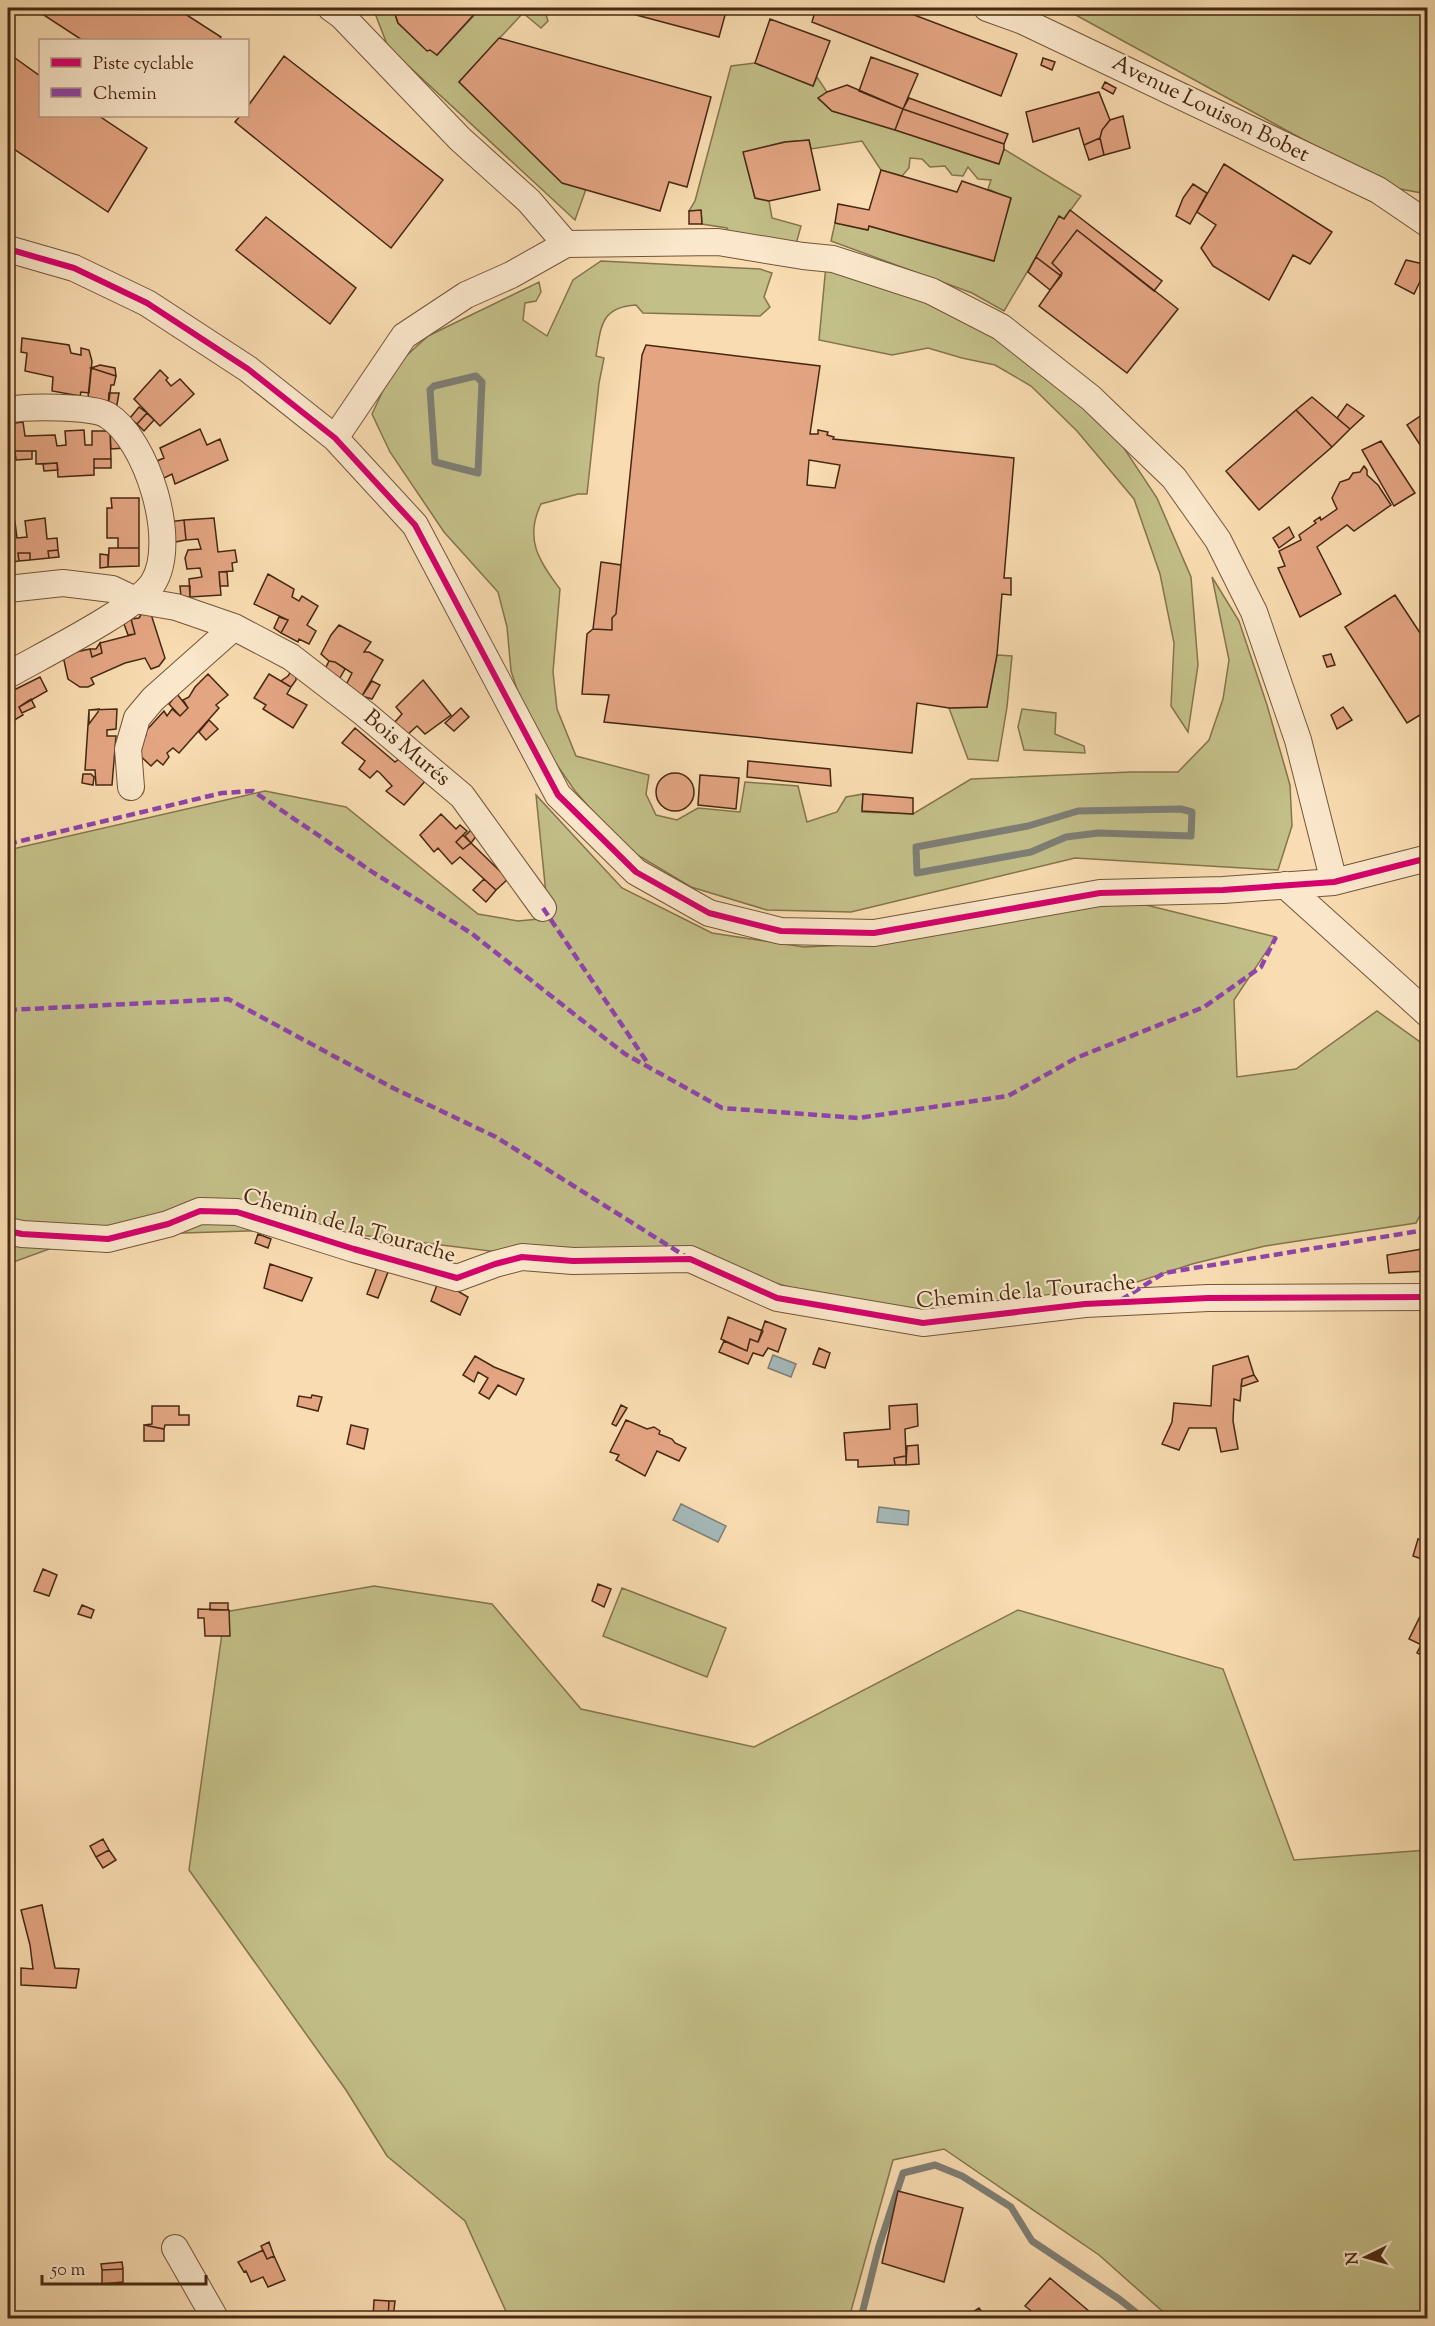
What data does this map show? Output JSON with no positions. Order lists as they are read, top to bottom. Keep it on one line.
{"streets":{"street":["Avenue Louison Bobet","Bois Murés","Chemin de la Tourache"]},"legend":["Piste cyclable","Chemin"],"scale_bar":"50 m","north":"left"}
